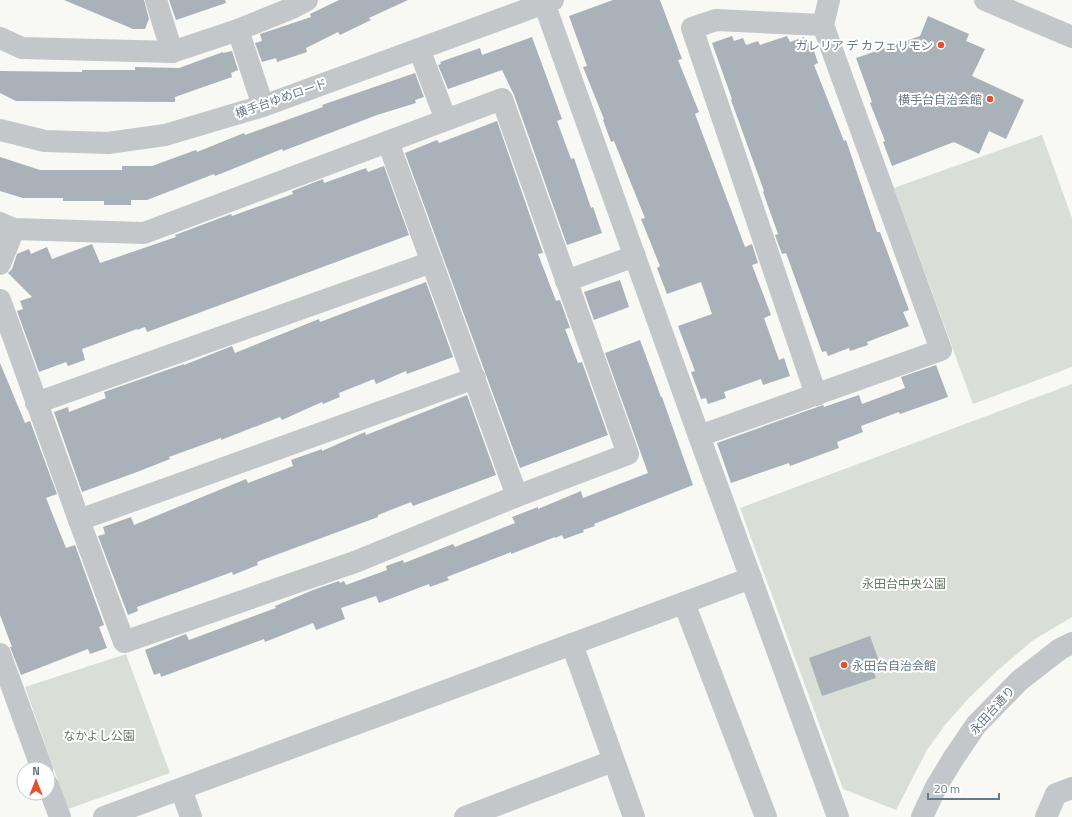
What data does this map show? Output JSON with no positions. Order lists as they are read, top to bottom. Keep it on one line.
{"streets":{"street":["横手台ゆめロード","永田台通り"]},"parks":["永田台中央公園","なかよし公園"],"places":["ガレリア デ カフェリモン","横手台自治会館","永田台自治会館"],"scale_bar":"20 m","north":"top"}
